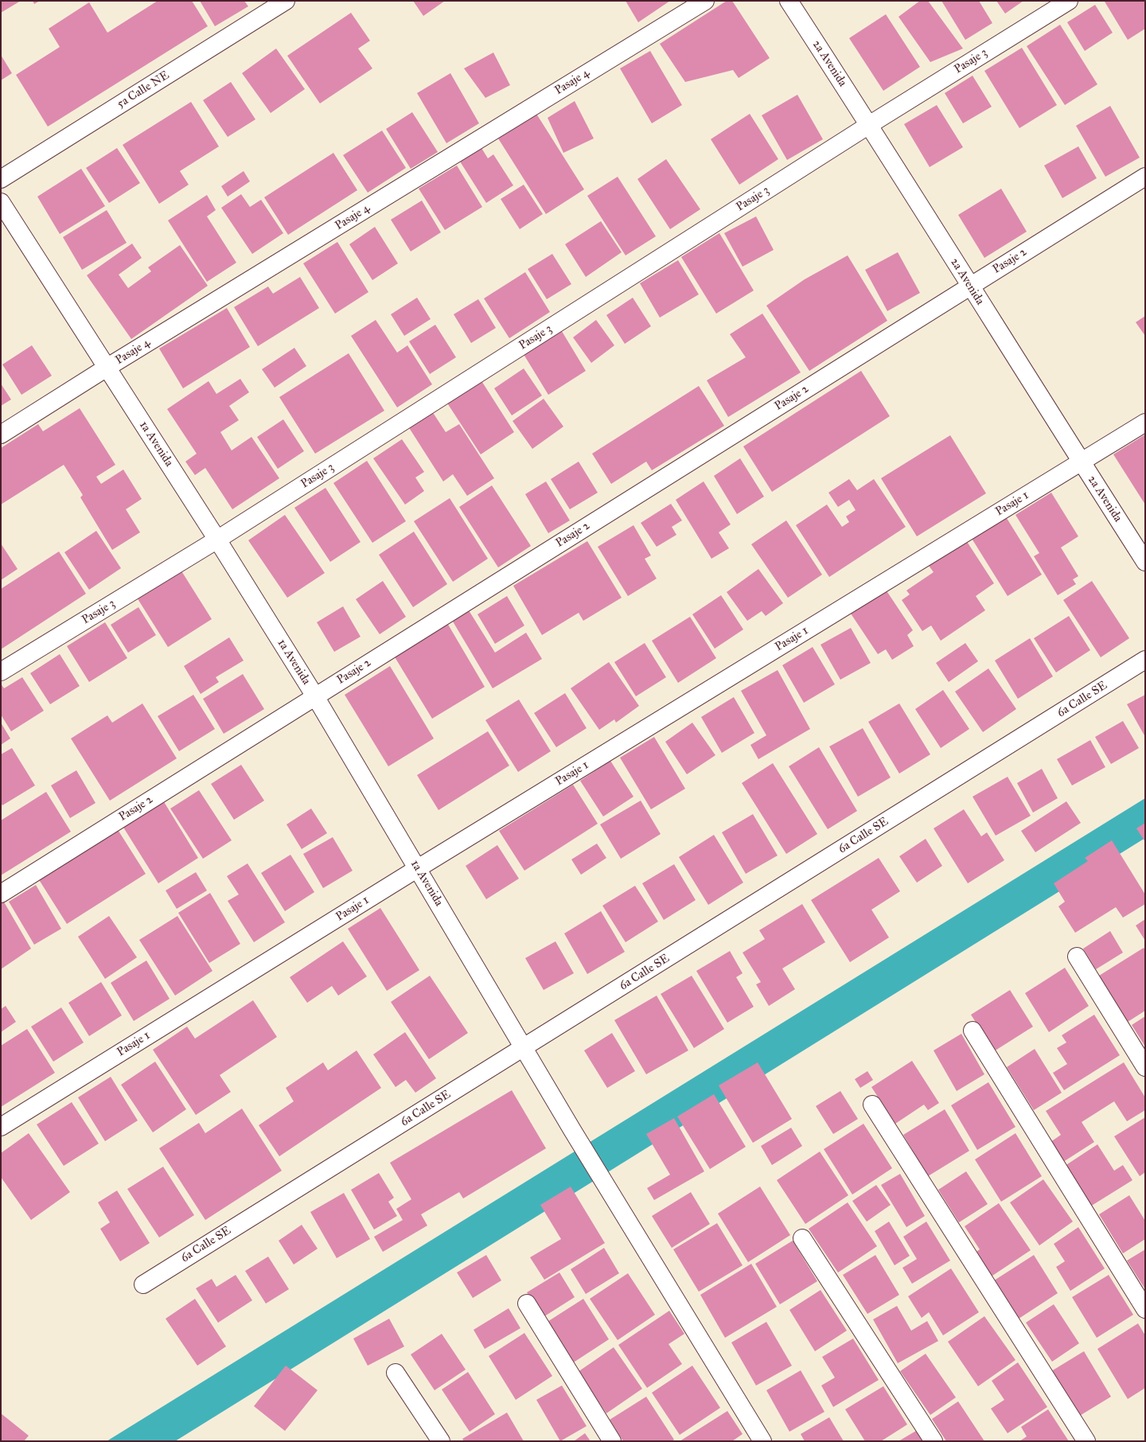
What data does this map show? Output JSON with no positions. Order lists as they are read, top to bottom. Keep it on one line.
{"streets":{"street":["Pasaje 3","2a Avenida","Pasaje 4","5a Calle NE","Pasaje 2","1a Avenida","Pasaje 1","6a Calle SE"]},"crossings":[["Pasaje 3","2a Avenida"],["Pasaje 3","1a Avenida"],["2a Avenida","Pasaje 2"],["2a Avenida","Pasaje 1"],["Pasaje 4","1a Avenida"],["Pasaje 2","1a Avenida"],["1a Avenida","Pasaje 1"],["1a Avenida","6a Calle SE"]]}
